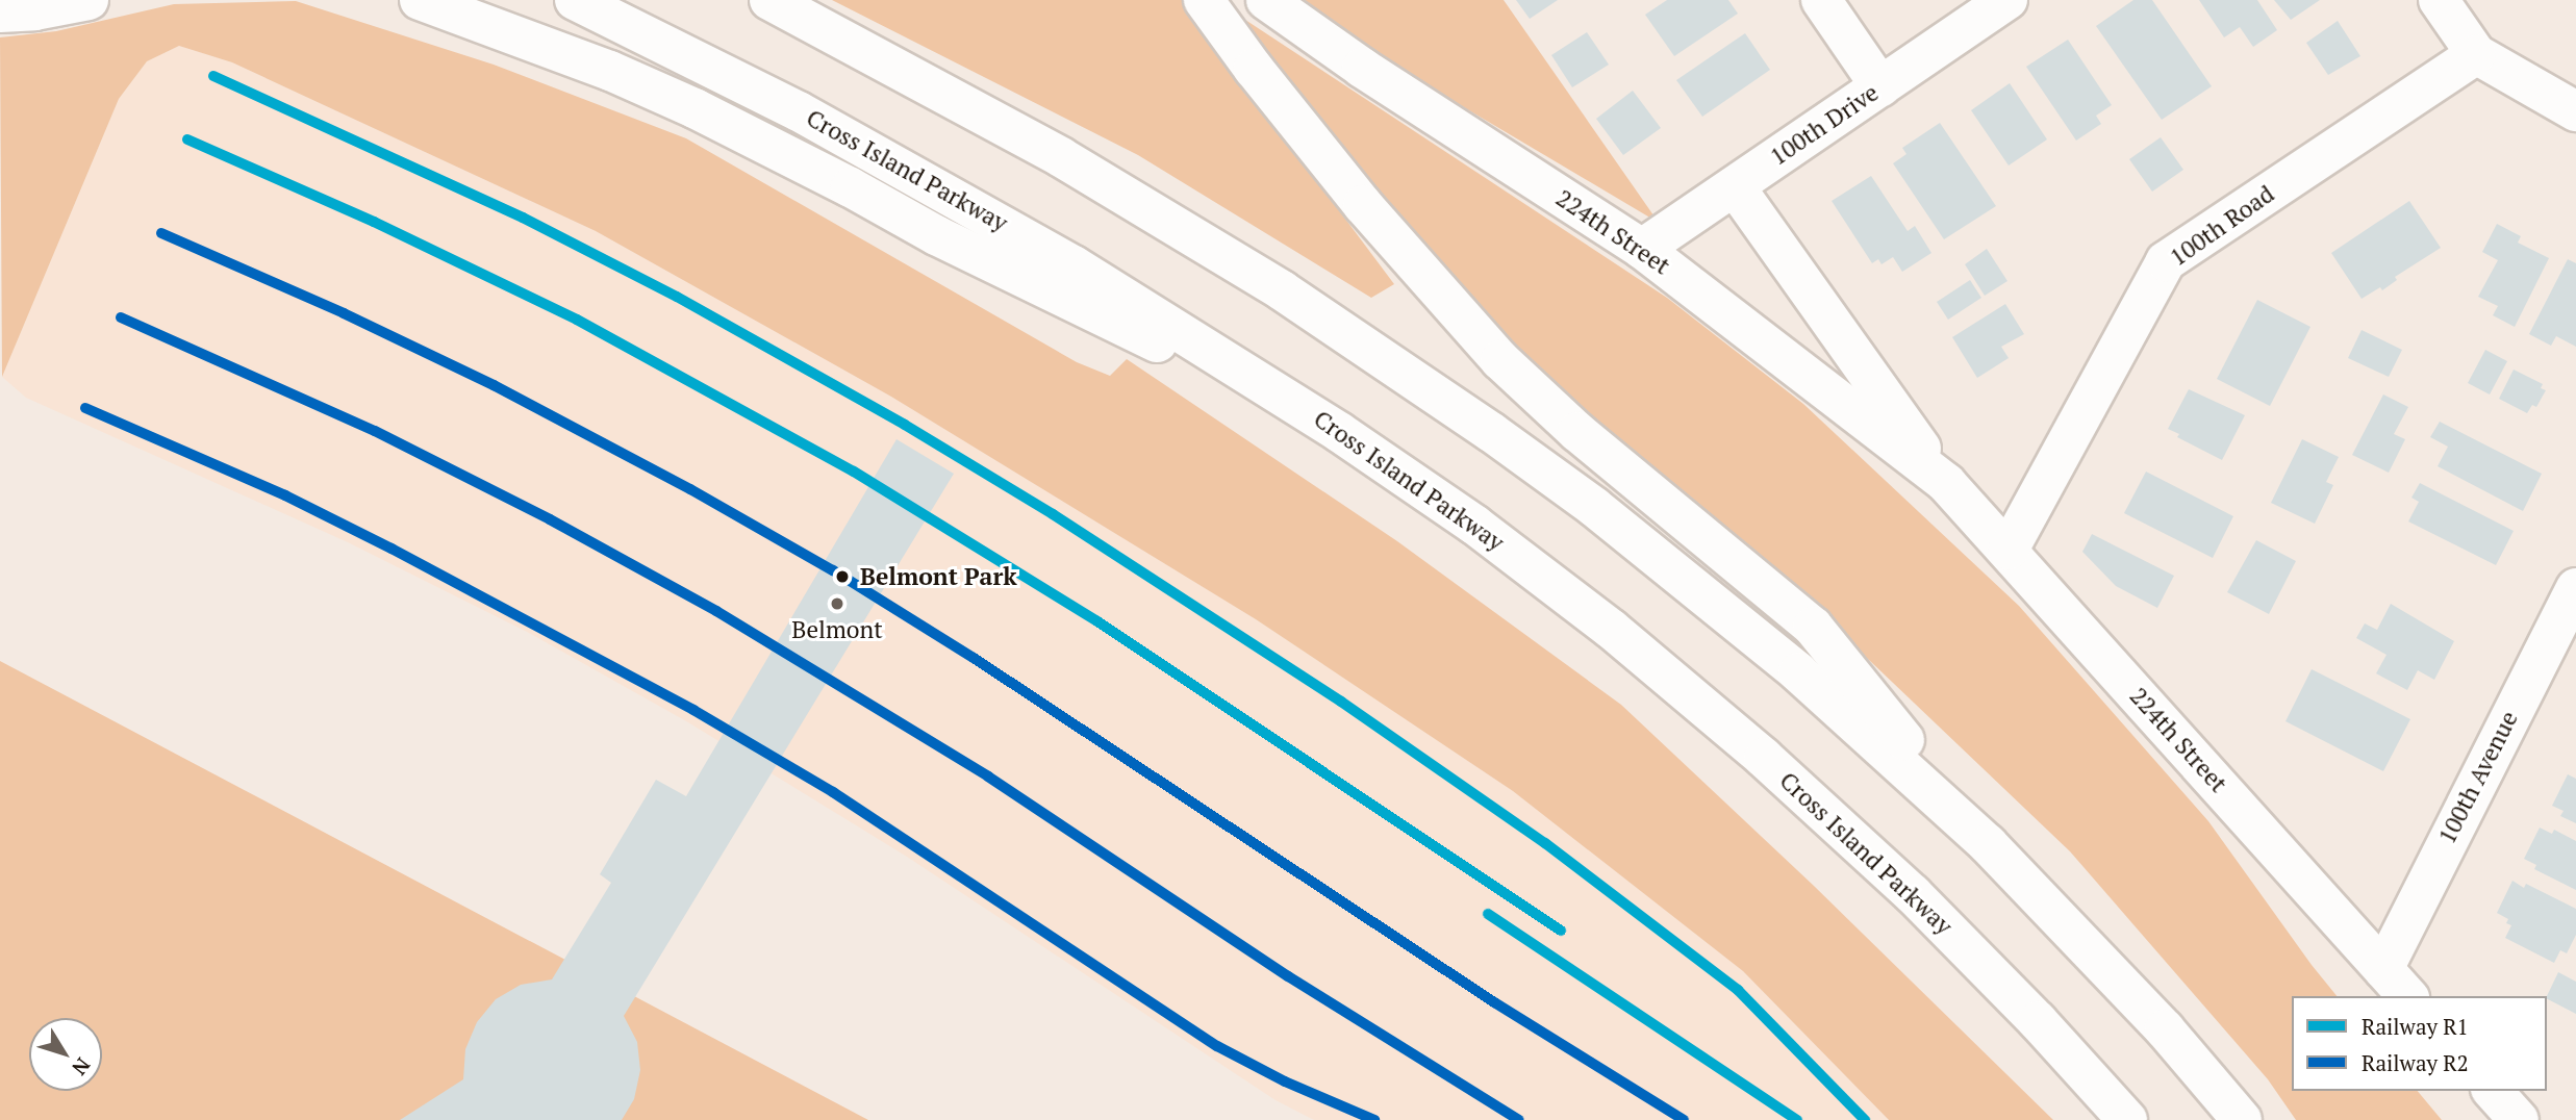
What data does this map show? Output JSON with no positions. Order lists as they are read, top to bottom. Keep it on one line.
{"streets":{"main road":["100th Drive","Cross Island Parkway","100th Road","224th Street","100th Avenue"]},"crossings":[["100th Drive","224th Street"],["100th Road","224th Street"],["224th Street","100th Avenue"]],"places":["Belmont Park","Belmont"],"lines":["rail line R1","rail line R2"],"legend":["Railway R1","Railway R2"],"north":"bottom right"}
